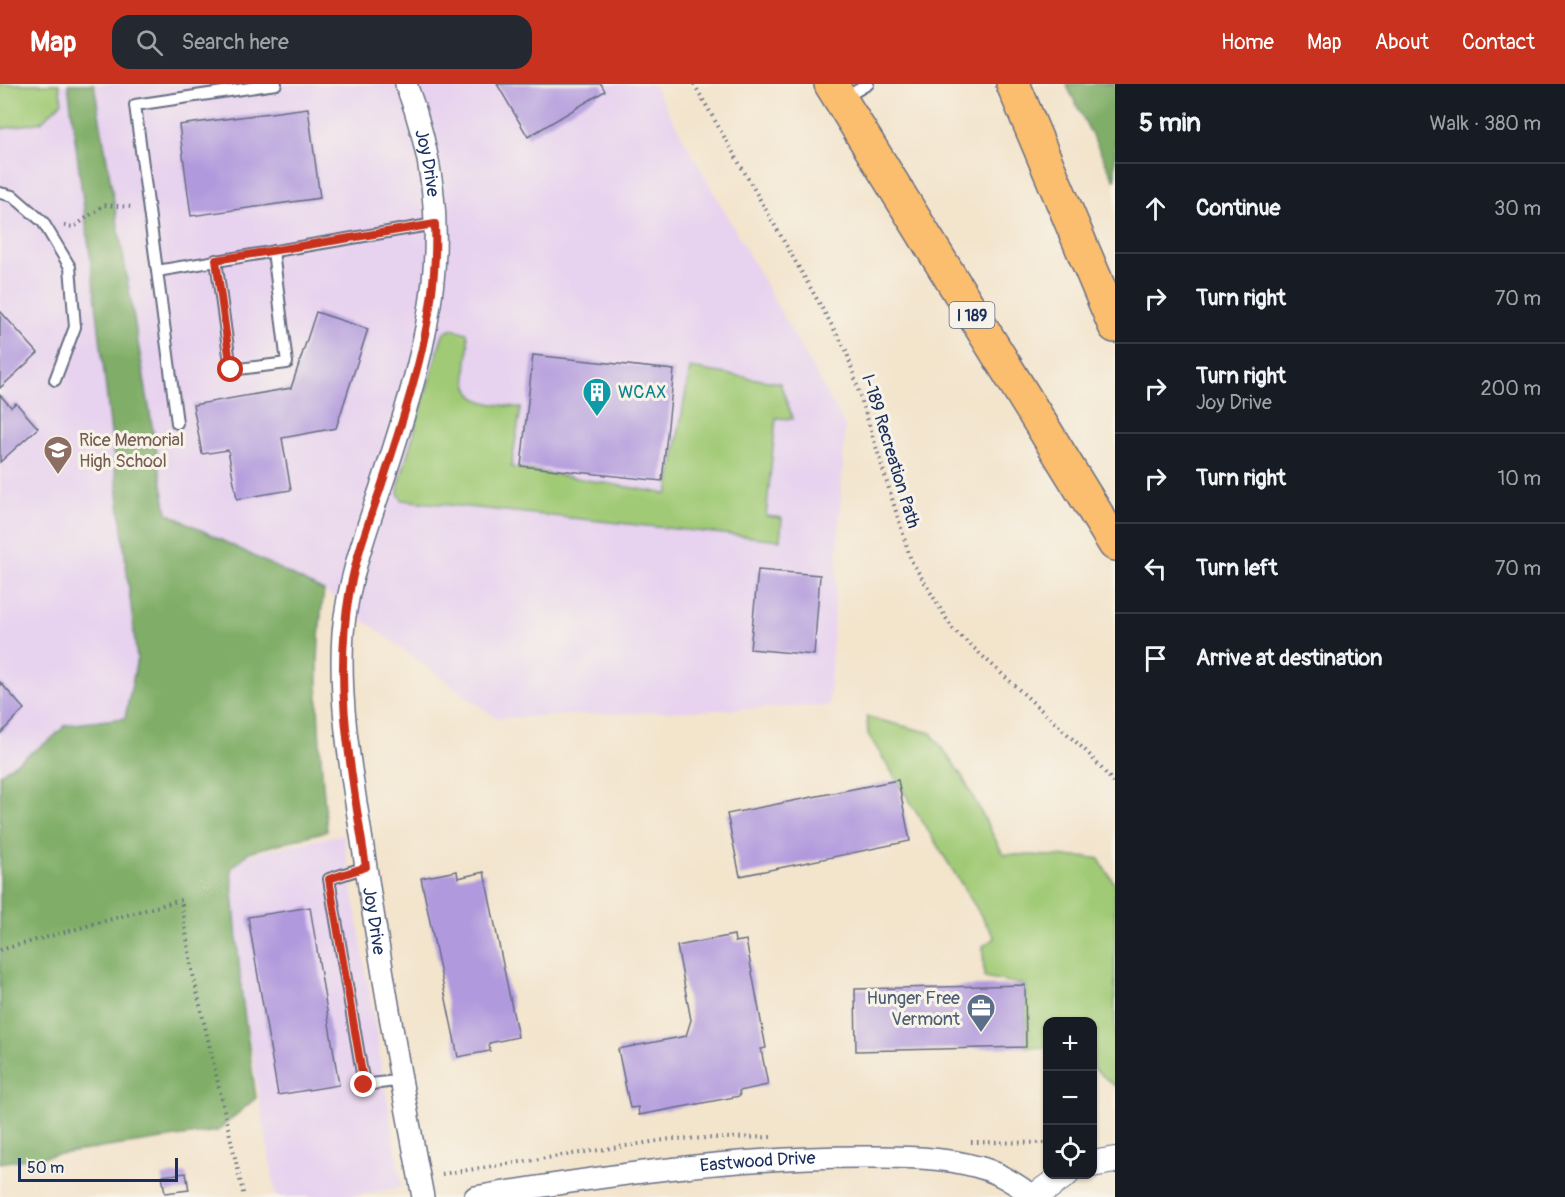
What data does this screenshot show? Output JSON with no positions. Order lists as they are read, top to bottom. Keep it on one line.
{"streets":{"highway":["I 189"],"street":["Joy Drive","Eastwood Drive"],"path":["I-189 Recreation Path"]},"places":{"building":["WCAX"],"school or university":["Rice Memorial High School"],"office":["Hunger Free Vermont"]},"scale_bar":"50 m","page":{"header":"Map","search":"Search here","nav":["Home","Map","About","Contact"],"heading":["5 min","Walk · 380 m"],"list":[["Continue","30 m"],["Turn right","70 m"],["Turn right","Joy Drive","200 m"],["Turn right","10 m"],["Turn left","70 m"],"Arrive at destination"],"map_buttons":["+","−"],"scale":"50 m"}}
